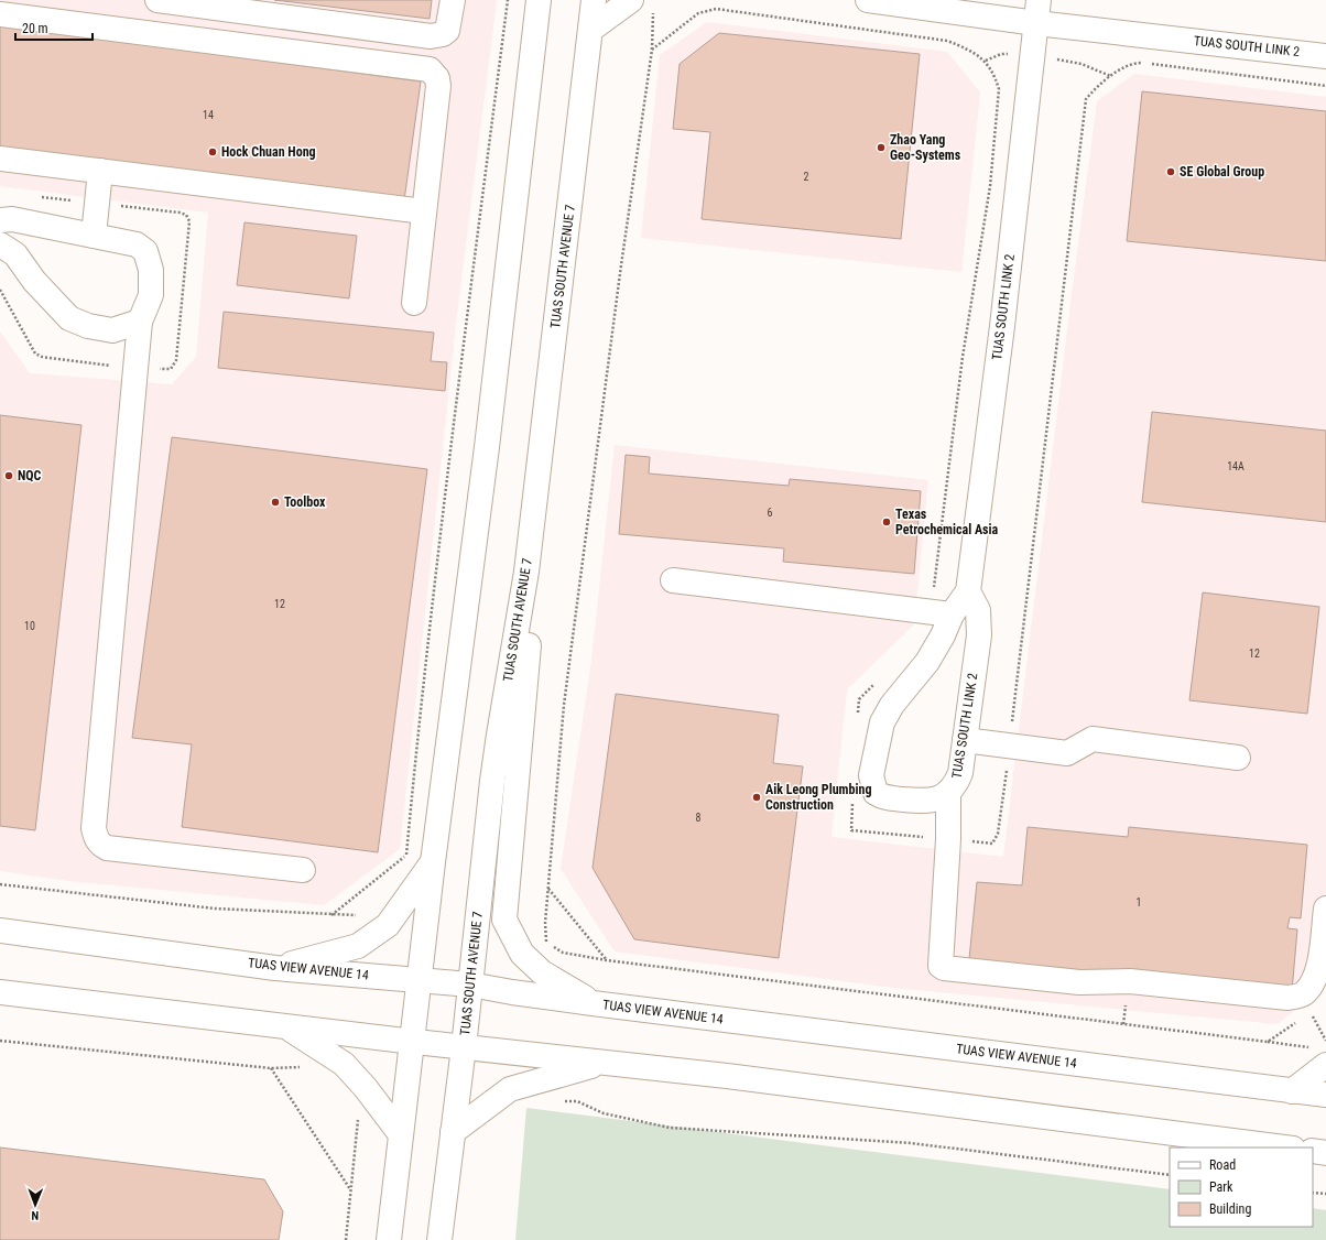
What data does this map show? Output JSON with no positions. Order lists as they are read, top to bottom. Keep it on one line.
{"streets":{"street":["TUAS SOUTH LINK 2","TUAS SOUTH AVENUE 7","TUAS VIEW AVENUE 14"]},"crossings":[["TUAS SOUTH AVENUE 7","TUAS VIEW AVENUE 14"]],"places":["Zhao Yang Geo-Systems","Hock Chuan Hong","SE Global Group","NQC","Toolbox","Texas Petrochemical Asia","Aik Leong Plumbing Construction"],"house_numbers":["14","2","14A","6","12","10","12","8","1"],"legend":["Road","Park","Building"],"scale_bar":"20 m","north":"bottom"}
